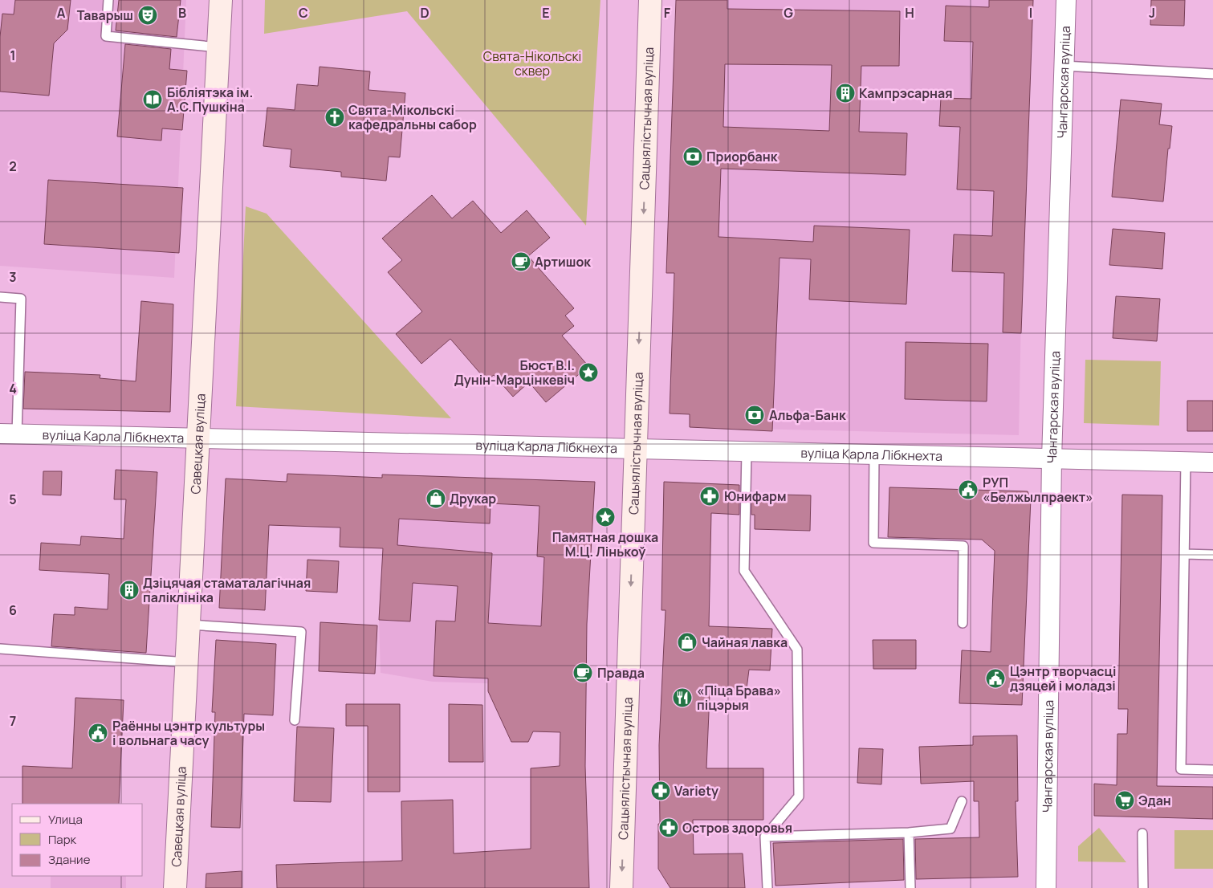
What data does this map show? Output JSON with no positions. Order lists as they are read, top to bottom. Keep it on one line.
{"streets":{"street":["Чангарская вуліца","Сацыялістычная вуліца","вуліца Карла Лібкнехта","Савецкая вуліца"]},"crossings":[["Чангарская вуліца","вуліца Карла Лібкнехта"],["Сацыялістычная вуліца","вуліца Карла Лібкнехта"],["вуліца Карла Лібкнехта","Савецкая вуліца"]],"one_way":["Сацыялістычная вуліца"],"parks":["Свята-Нікольскі сквер"],"places":{"theatre":["Таварыш"],"building":["Кампрэсарная","Дзіцячая стаматалагічная паліклініка"],"library":["Бібліятэка ім. А.С.Пушкіна"],"church":["Свята-Мікольскі кафедральны сабор"],"bank":["Приорбанк","Альфа-Банк"],"cafe":["Артишок","Правда"],"place":["Бюст В.І. Дунін-Марцінкевіч","Памятная дошка М.Ц. Лінькоў"],"public building":["РУП «Белжылпраект»","Цэнтр творчасці дзяцей і моладзі","Раённы цэнтр культуры і вольнага часу"],"pharmacy":["Юнифарм","Variety","Остров здоровья"],"shop":["Друкар","Чайная лавка"],"restaurant":["«Піца Брава» піцэрыя"],"supermarket":["Эдан"]},"legend":["Улица","Парк","Здание"],"grid":{"columns":["A","B","C","D","E","F","G","H","I","J"],"rows":["1","2","3","4","5","6","7"]}}
